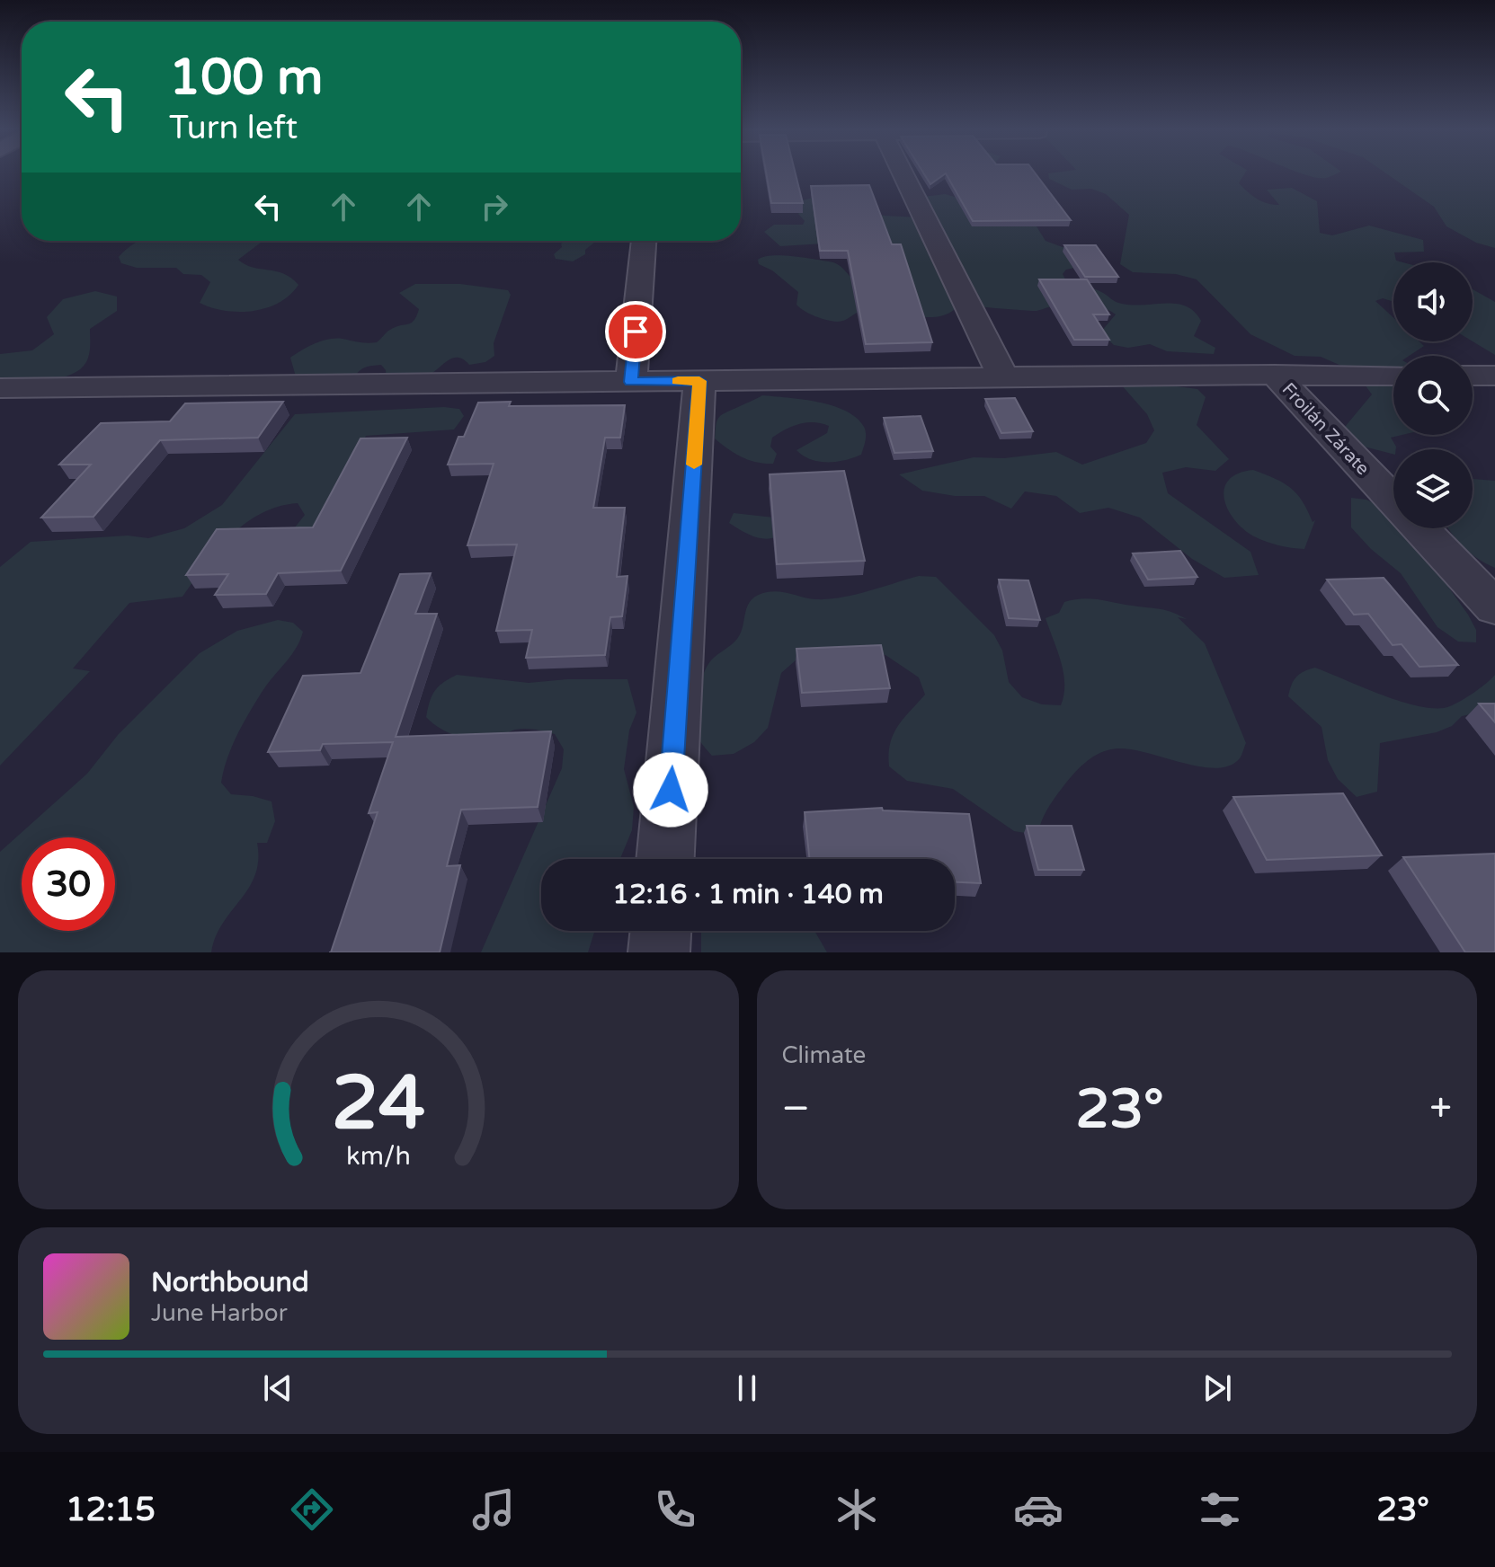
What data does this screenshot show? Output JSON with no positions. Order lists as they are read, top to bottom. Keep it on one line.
{"streets":{"street":["Froilán Zárate"]},"page":{"turn":["100 m","Turn left"],"limit":"30","trip":"12:16 · 1 min · 140 m","tile":"Climate","heat":["−","23°","+"],"song":["Northbound","June Harbor"],"tabs":["12:15","23°"],"gauge":["24","km/h"]}}
